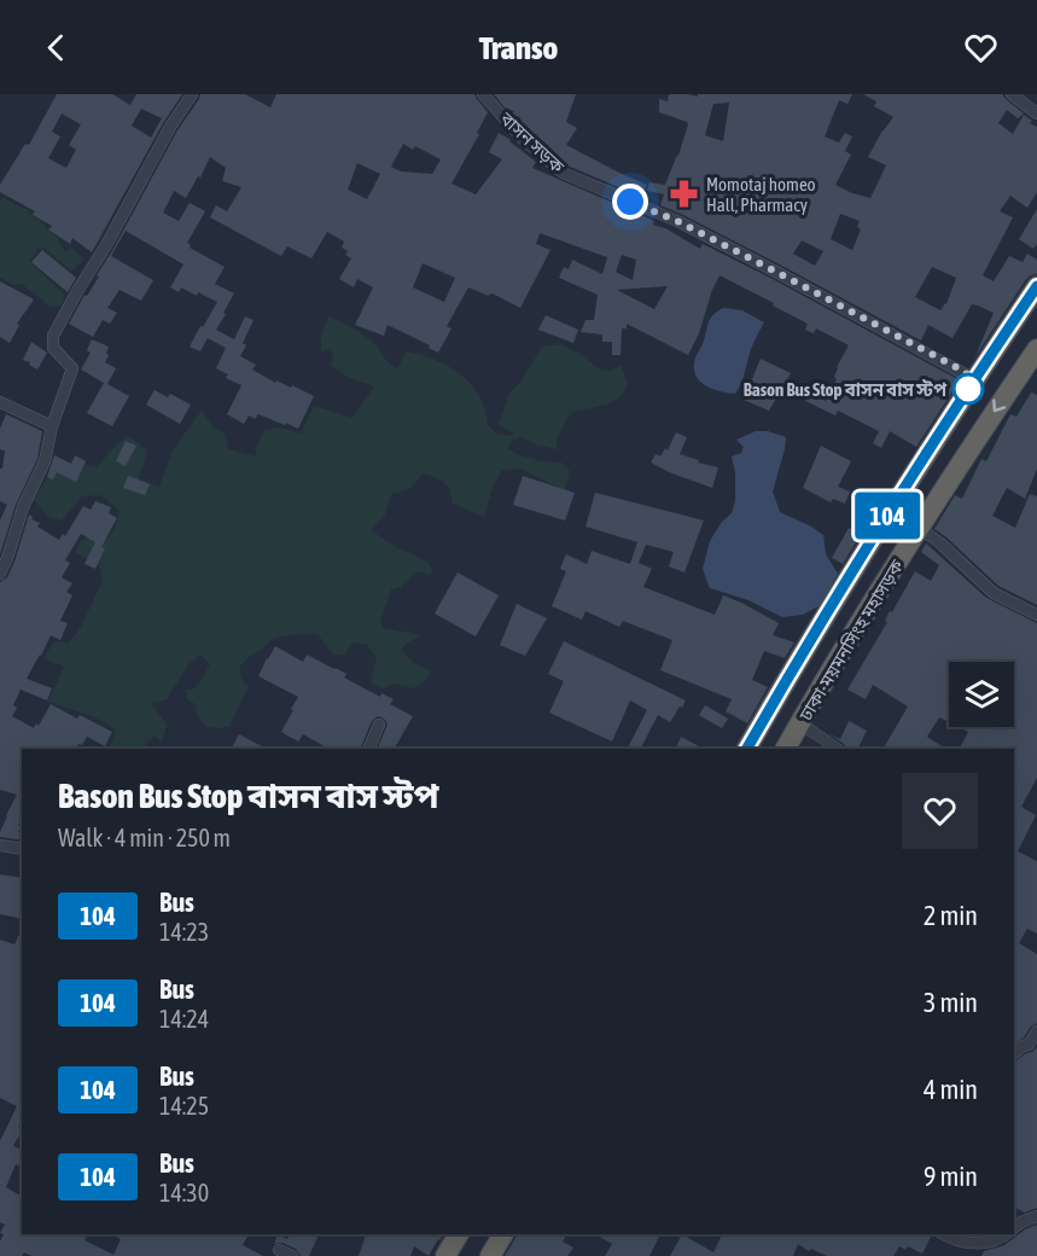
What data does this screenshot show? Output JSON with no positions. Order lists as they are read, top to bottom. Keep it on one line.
{"streets":{"highway":["ঢাকা-ময়মনসিংহ মহাসড়ক"],"street":["বাসন সড়ক"]},"places":{"pharmacy":["Momotaj homeo Hall, Pharmacy"],"other":["Bason Bus Stop বাসন বাস স্টপ"]},"lines":["bus line 104"],"page":{"header":"Transo","on_map":"104","heading":["Bason Bus Stop বাসন বাস স্টপ","Walk · 4 min · 250 m"],"list":[{"mark":"104","name":"Bus","note":"14:23","value":"2 min"},{"mark":"104","name":"Bus","note":"14:24","value":"3 min"},{"mark":"104","name":"Bus","note":"14:25","value":"4 min"},{"mark":"104","name":"Bus","note":"14:30","value":"9 min"}]}}
